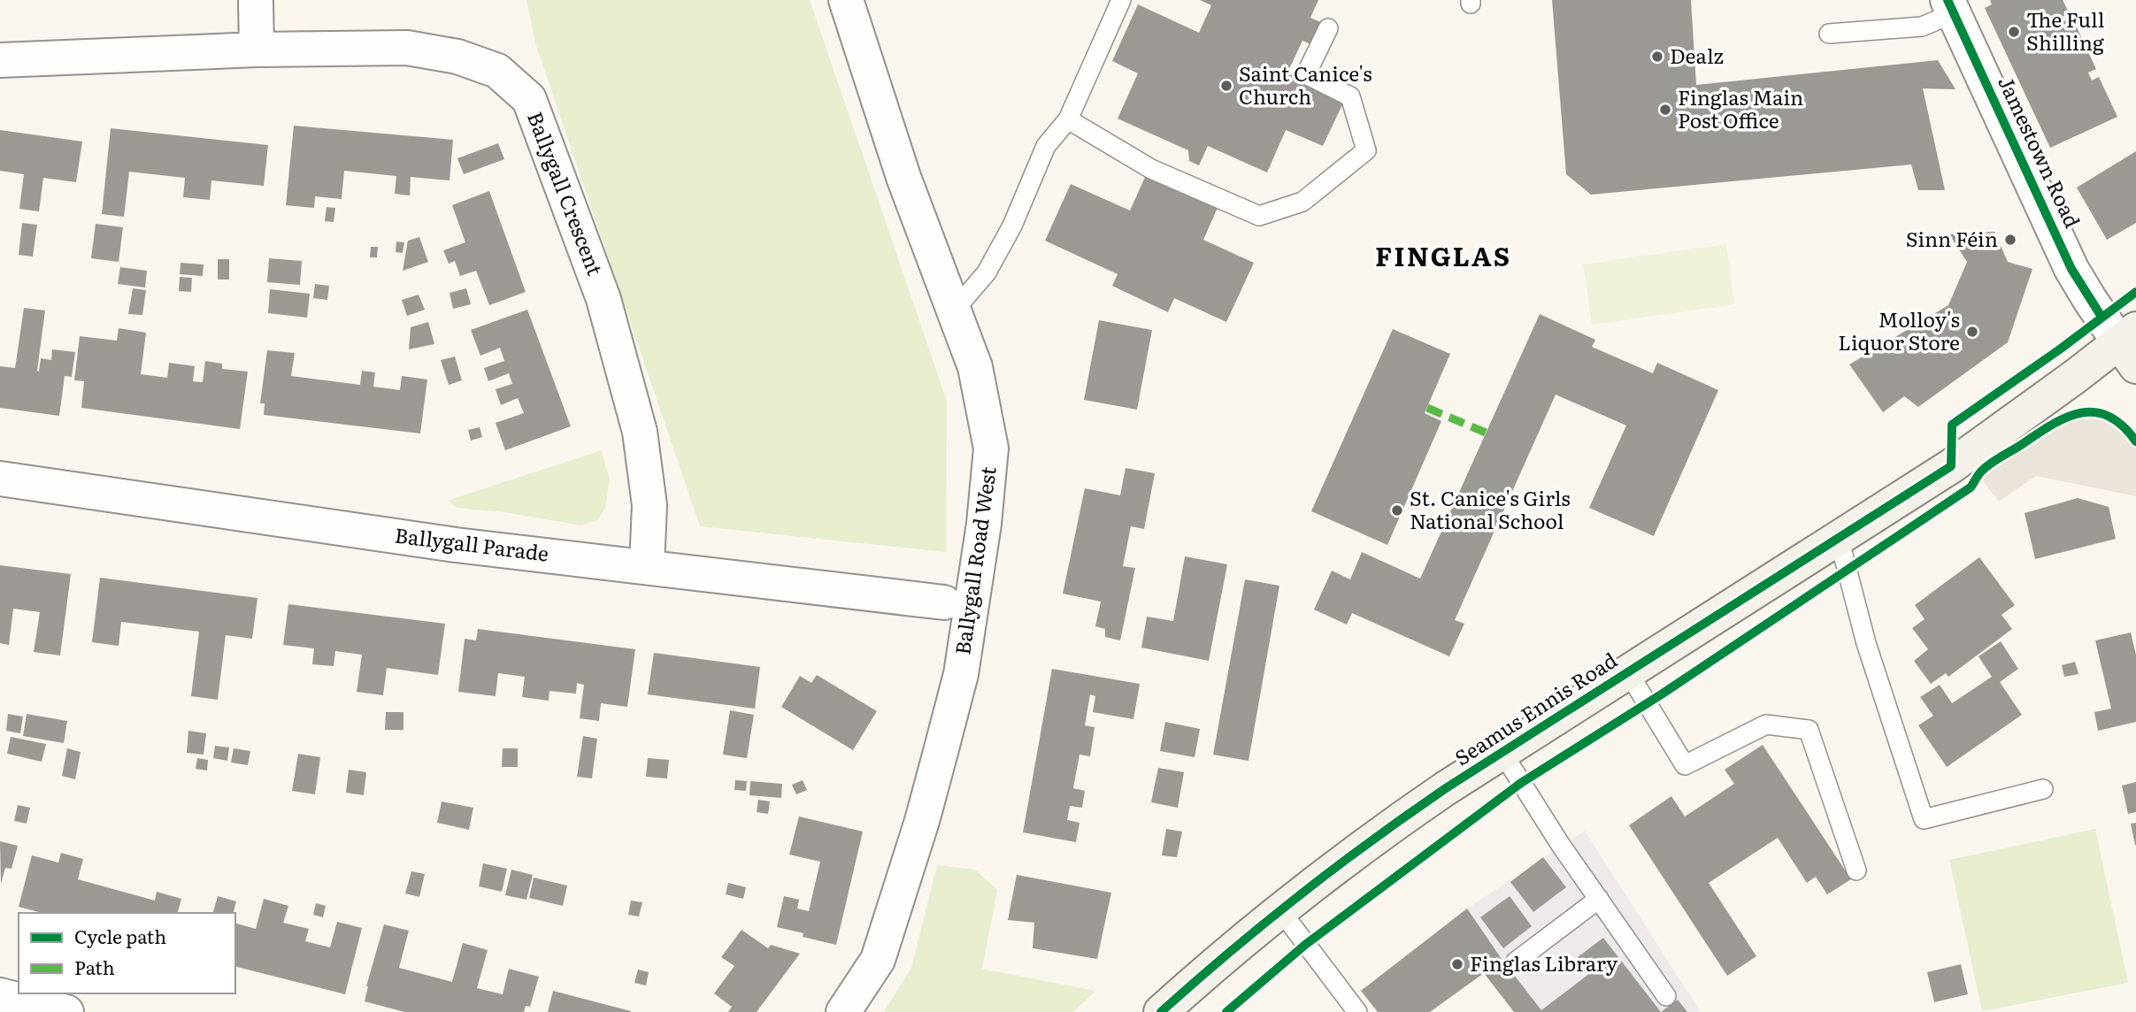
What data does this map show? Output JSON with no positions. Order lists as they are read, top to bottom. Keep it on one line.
{"streets":{"main road":["Seamus Ennis Road"],"street":["Jamestown Road","Ballygall Crescent","Ballygall Parade","Ballygall Road West"]},"crossings":[["Jamestown Road","Seamus Ennis Road"],["Ballygall Crescent","Ballygall Parade"]],"districts":["FINGLAS"],"places":["The Full Shilling","Dealz","Saint Canice's Church","Finglas Main Post Office","Sinn Féin","Molloy's Liquor Store","St. Canice's Girls National School","Finglas Library"],"legend":["Cycle path","Path"]}
